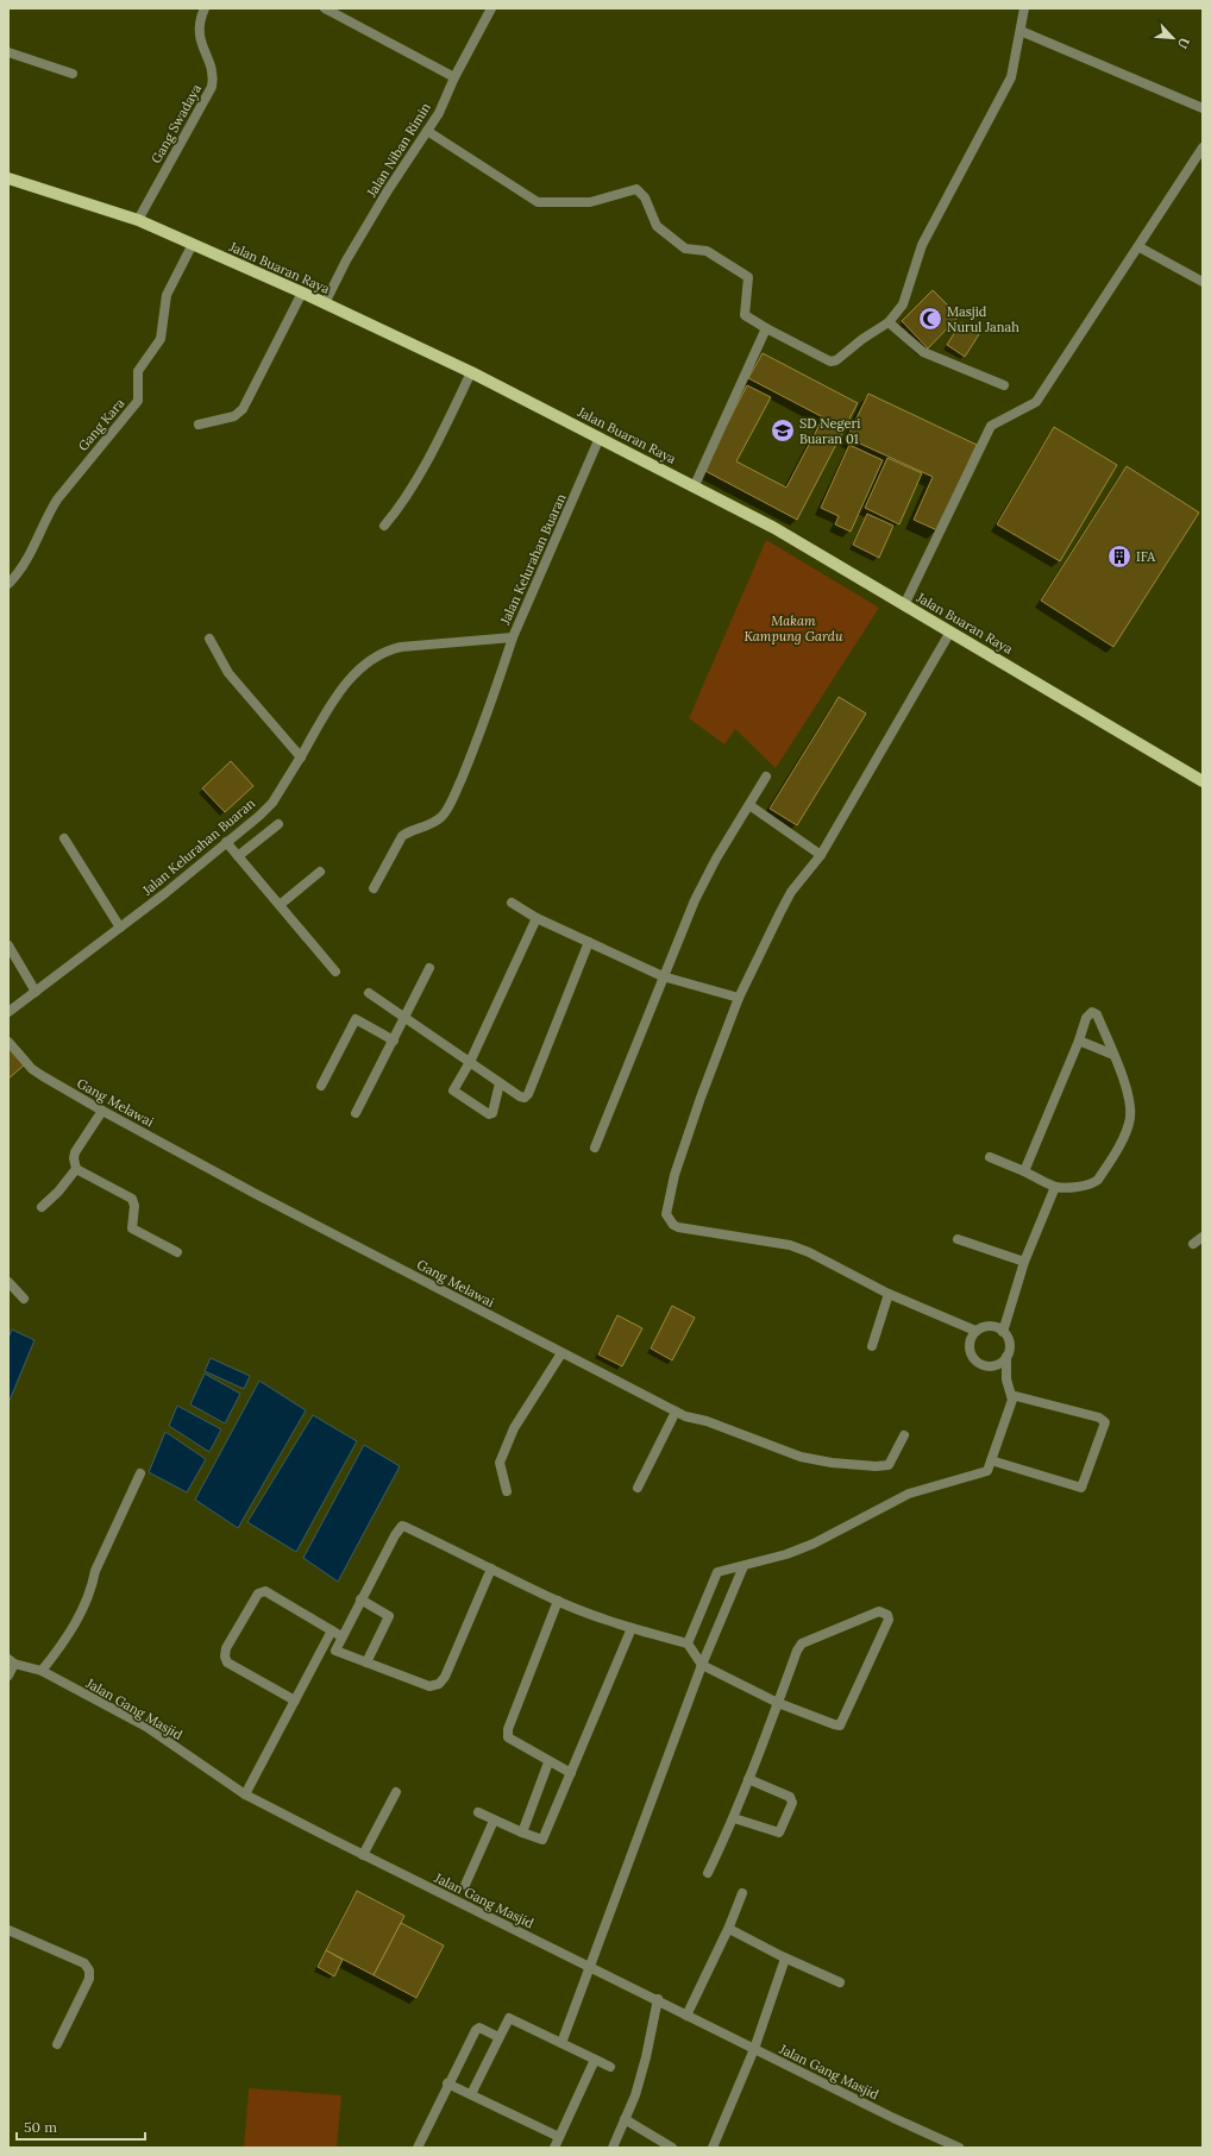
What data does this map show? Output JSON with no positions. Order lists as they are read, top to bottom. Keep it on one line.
{"streets":{"main road":["Jalan Buaran Raya"],"street":["Gang Swadaya","Jalan Niban Rimin","Gang Kara","Jalan Kelurahan Buaran","Gang Melawai","Jalan Gang Masjid"]},"crossings":[["Gang Swadaya","Jalan Buaran Raya"],["Jalan Niban Rimin","Jalan Buaran Raya"],["Jalan Buaran Raya","Gang Kara"],["Jalan Buaran Raya","Jalan Kelurahan Buaran"]],"parks":["Makam Kampung Gardu"],"places":{"mosque":["Masjid Nurul Janah"],"school or university":["SD Negeri Buaran 01"],"building":["IFA"]},"scale_bar":"50 m","north":"bottom right"}
